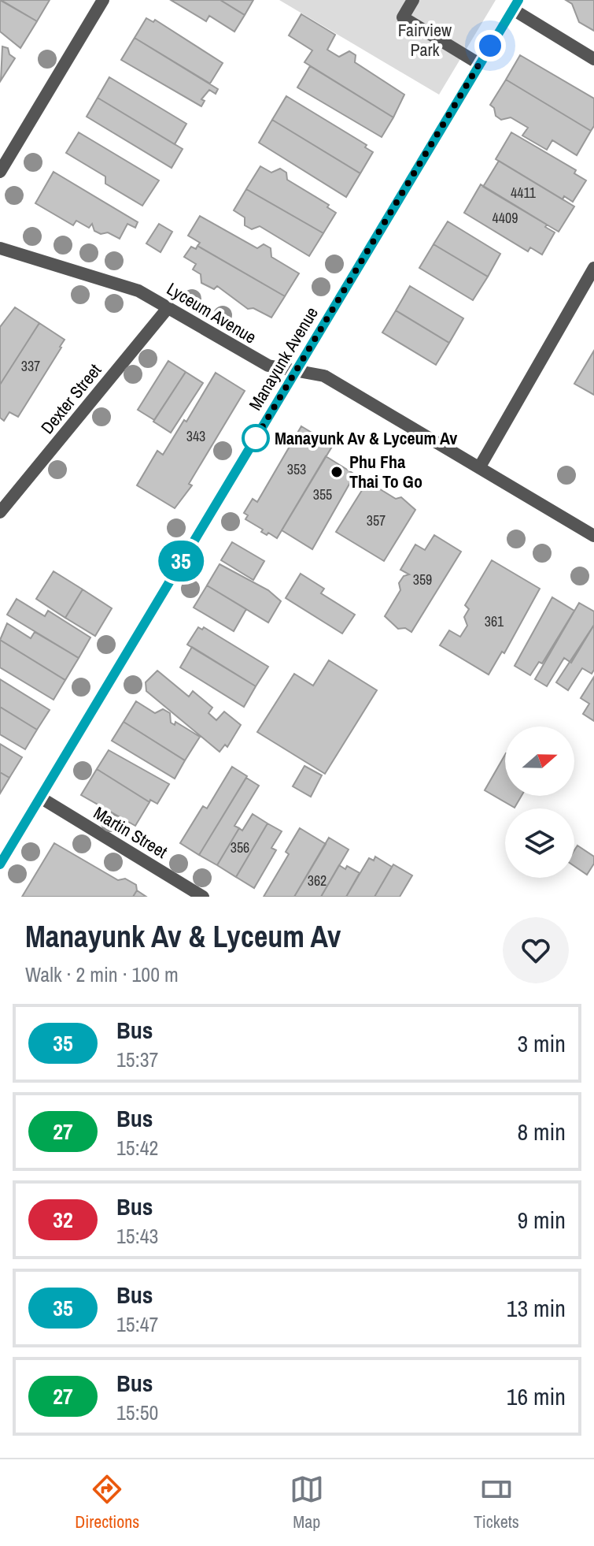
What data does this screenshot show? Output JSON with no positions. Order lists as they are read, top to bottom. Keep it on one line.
{"streets":{"street":["Lyceum Avenue","Manayunk Avenue","Dexter Street","Martin Street"]},"crossings":[["Lyceum Avenue","Manayunk Avenue"],["Lyceum Avenue","Dexter Street"],["Manayunk Avenue","Martin Street"]],"parks":["Fairview Park"],"places":["Manayunk Av & Lyceum Av","Phu Fha Thai To Go"],"lines":["bus line 35"],"house_numbers":["4411","4409","337","343","353","355","357","359","361","356","362"],"north":"right","page":{"on_map":"35","heading":["Manayunk Av & Lyceum Av","Walk · 2 min · 100 m"],"list":[{"mark":"35","name":"Bus","note":"15:37","value":"3 min"},{"mark":"27","name":"Bus","note":"15:42","value":"8 min"},{"mark":"32","name":"Bus","note":"15:43","value":"9 min"},{"mark":"35","name":"Bus","note":"15:47","value":"13 min"},{"mark":"27","name":"Bus","note":"15:50","value":"16 min"}],"tabs":["Directions","Map","Tickets"]}}
